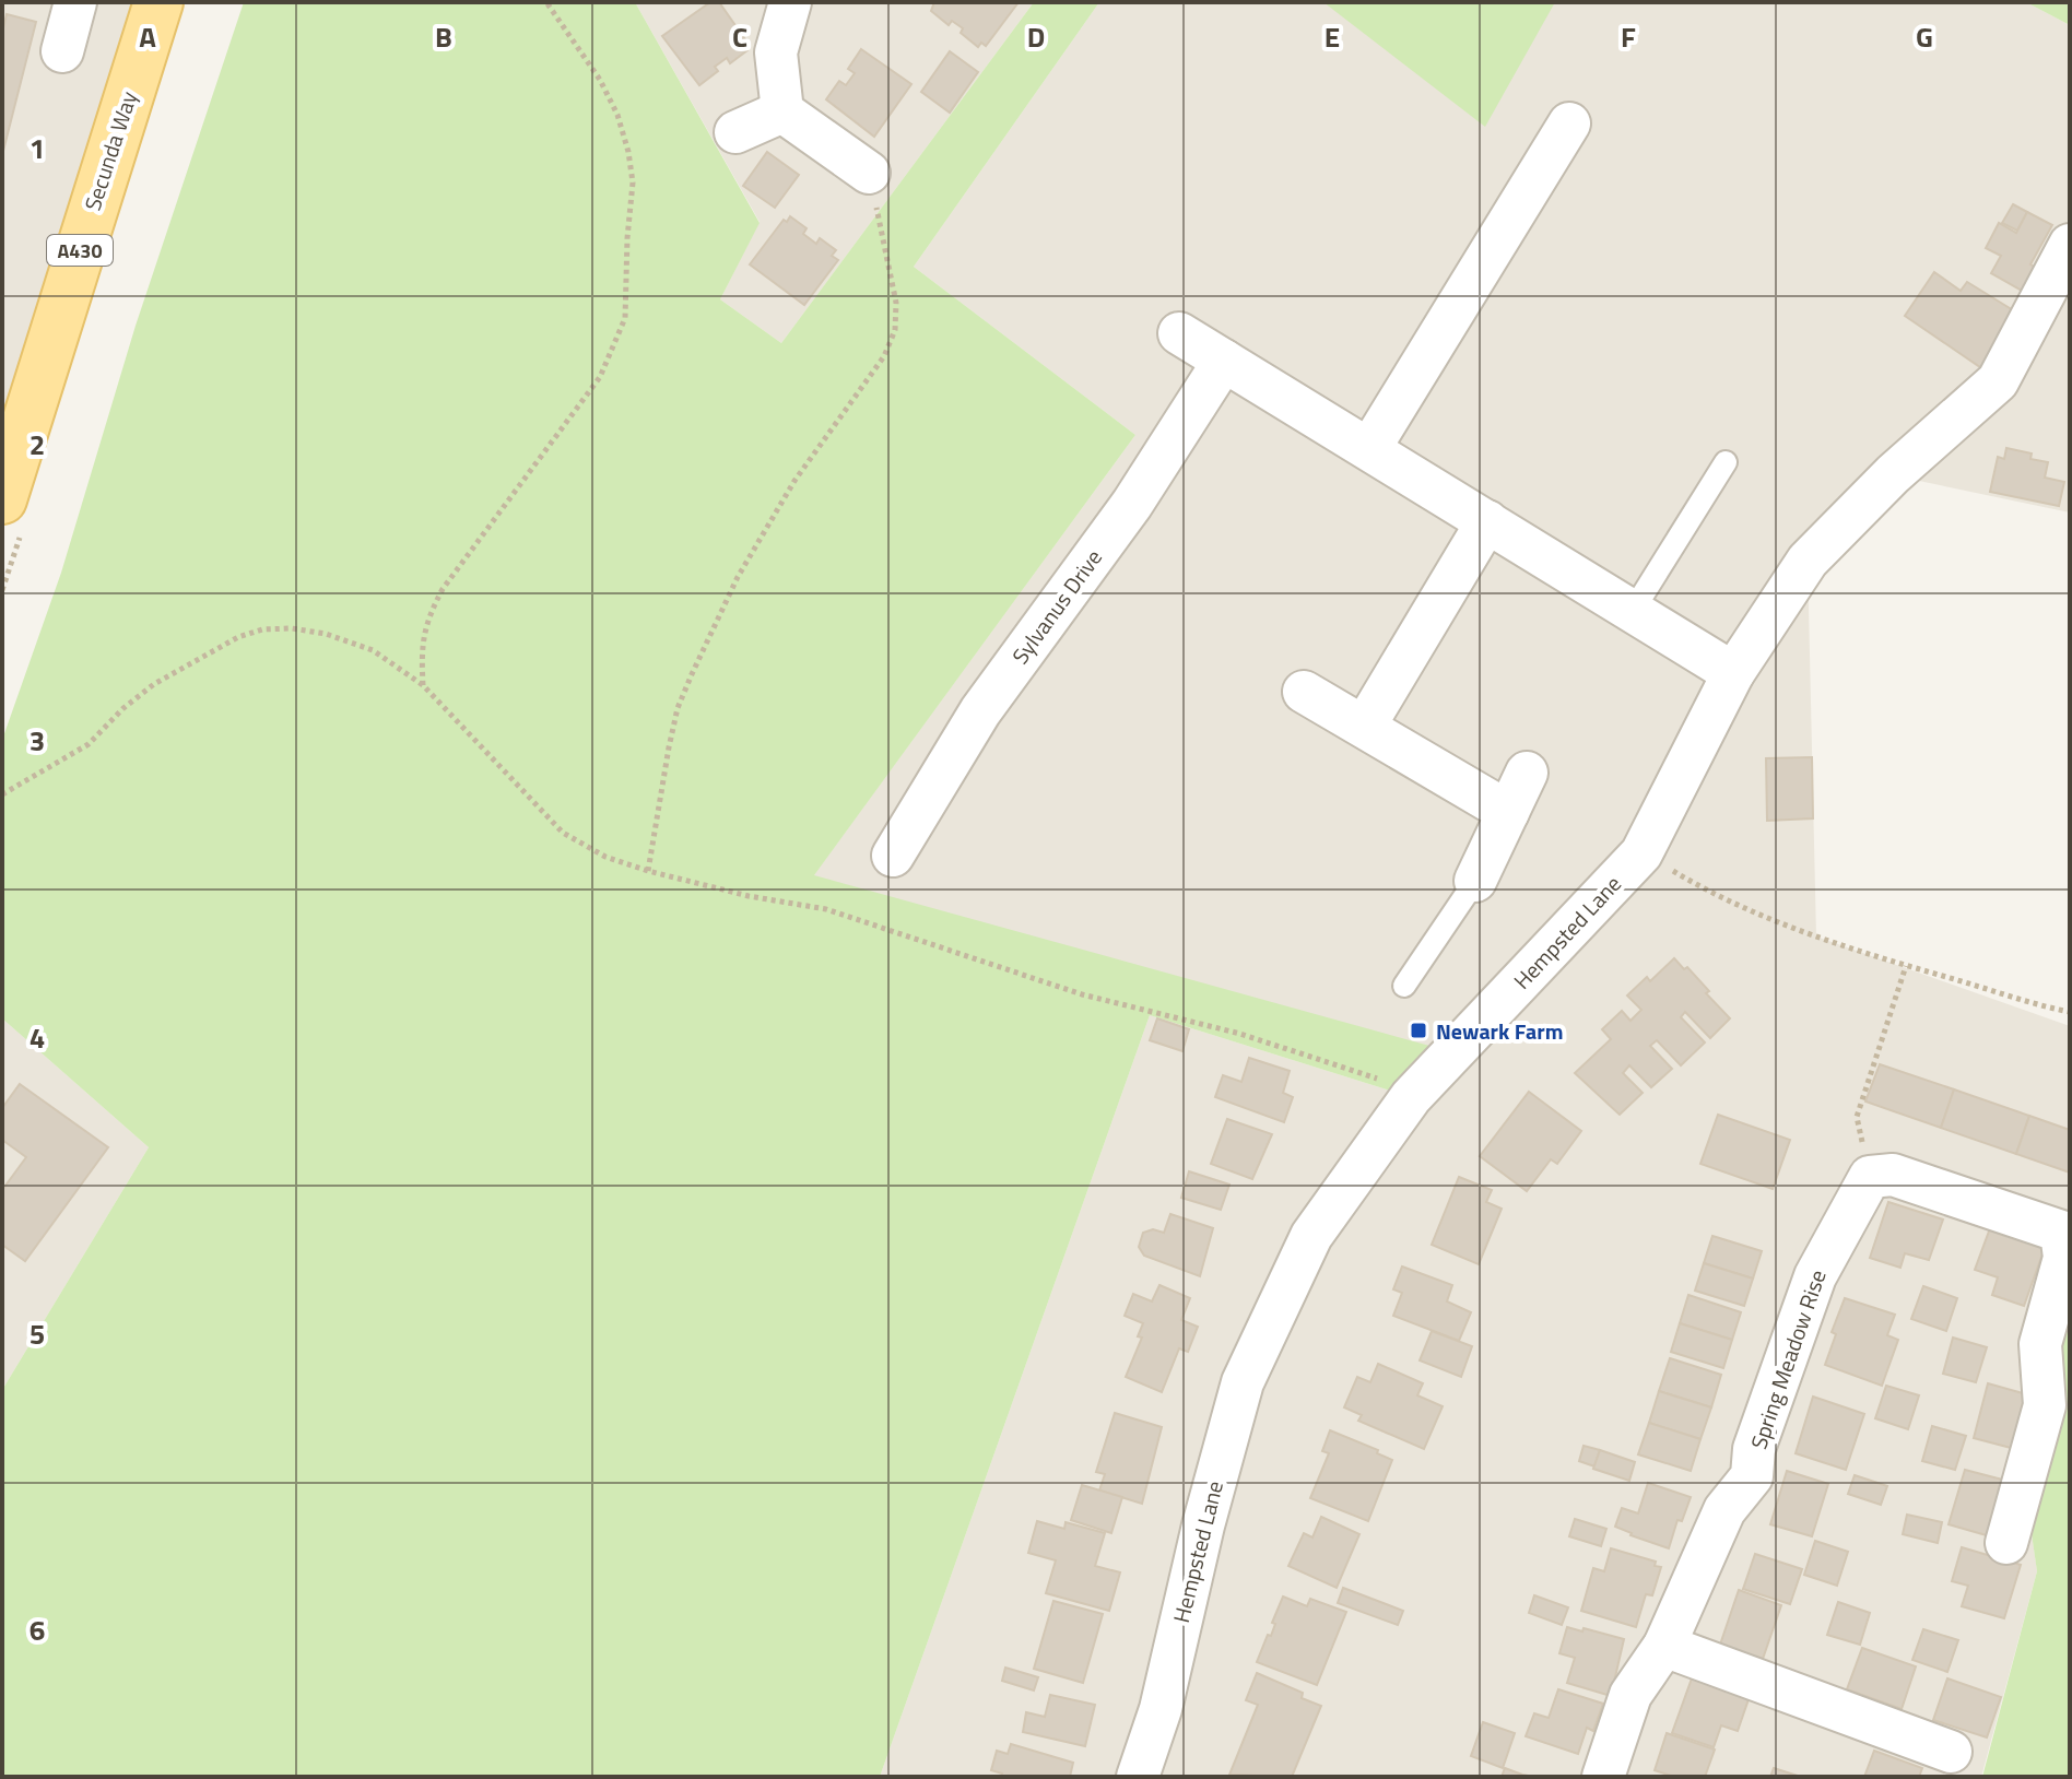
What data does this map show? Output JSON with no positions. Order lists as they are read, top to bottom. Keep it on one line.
{"streets":{"main road":["Secunda Way","A430"],"street":["Sylvanus Drive","Hempsted Lane","Spring Meadow Rise"]},"places":{"transit":["Newark Farm"]},"grid":{"columns":["A","B","C","D","E","F","G"],"rows":["1","2","3","4","5","6"]}}
